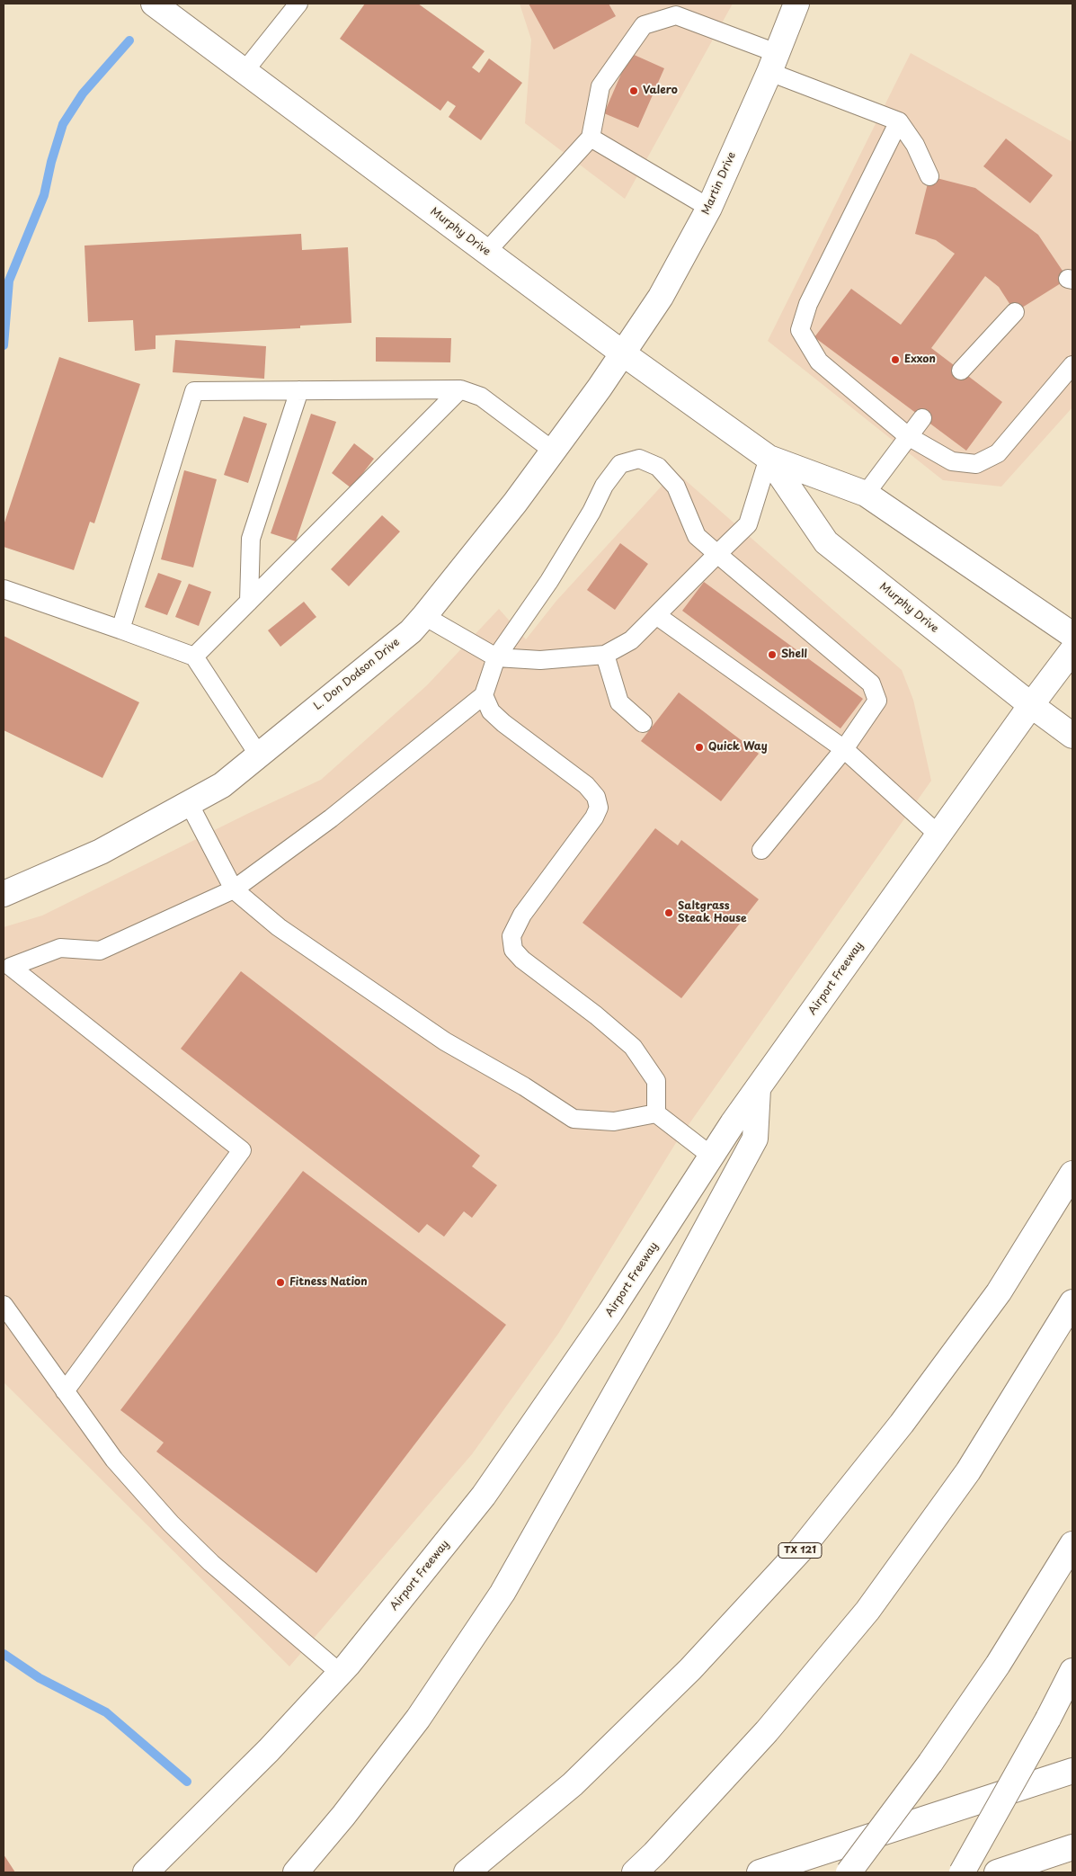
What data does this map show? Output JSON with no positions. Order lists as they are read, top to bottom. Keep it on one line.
{"streets":{"main road":["Martin Drive","Murphy Drive","L. Don Dodson Drive","Airport Freeway","TX 121"]},"crossings":[["Martin Drive","Murphy Drive"],["Martin Drive","L. Don Dodson Drive"],["Murphy Drive","L. Don Dodson Drive"],["Murphy Drive","Airport Freeway"]],"places":["Valero","Exxon","Shell","Quick Way","Saltgrass Steak House","Fitness Nation"]}
